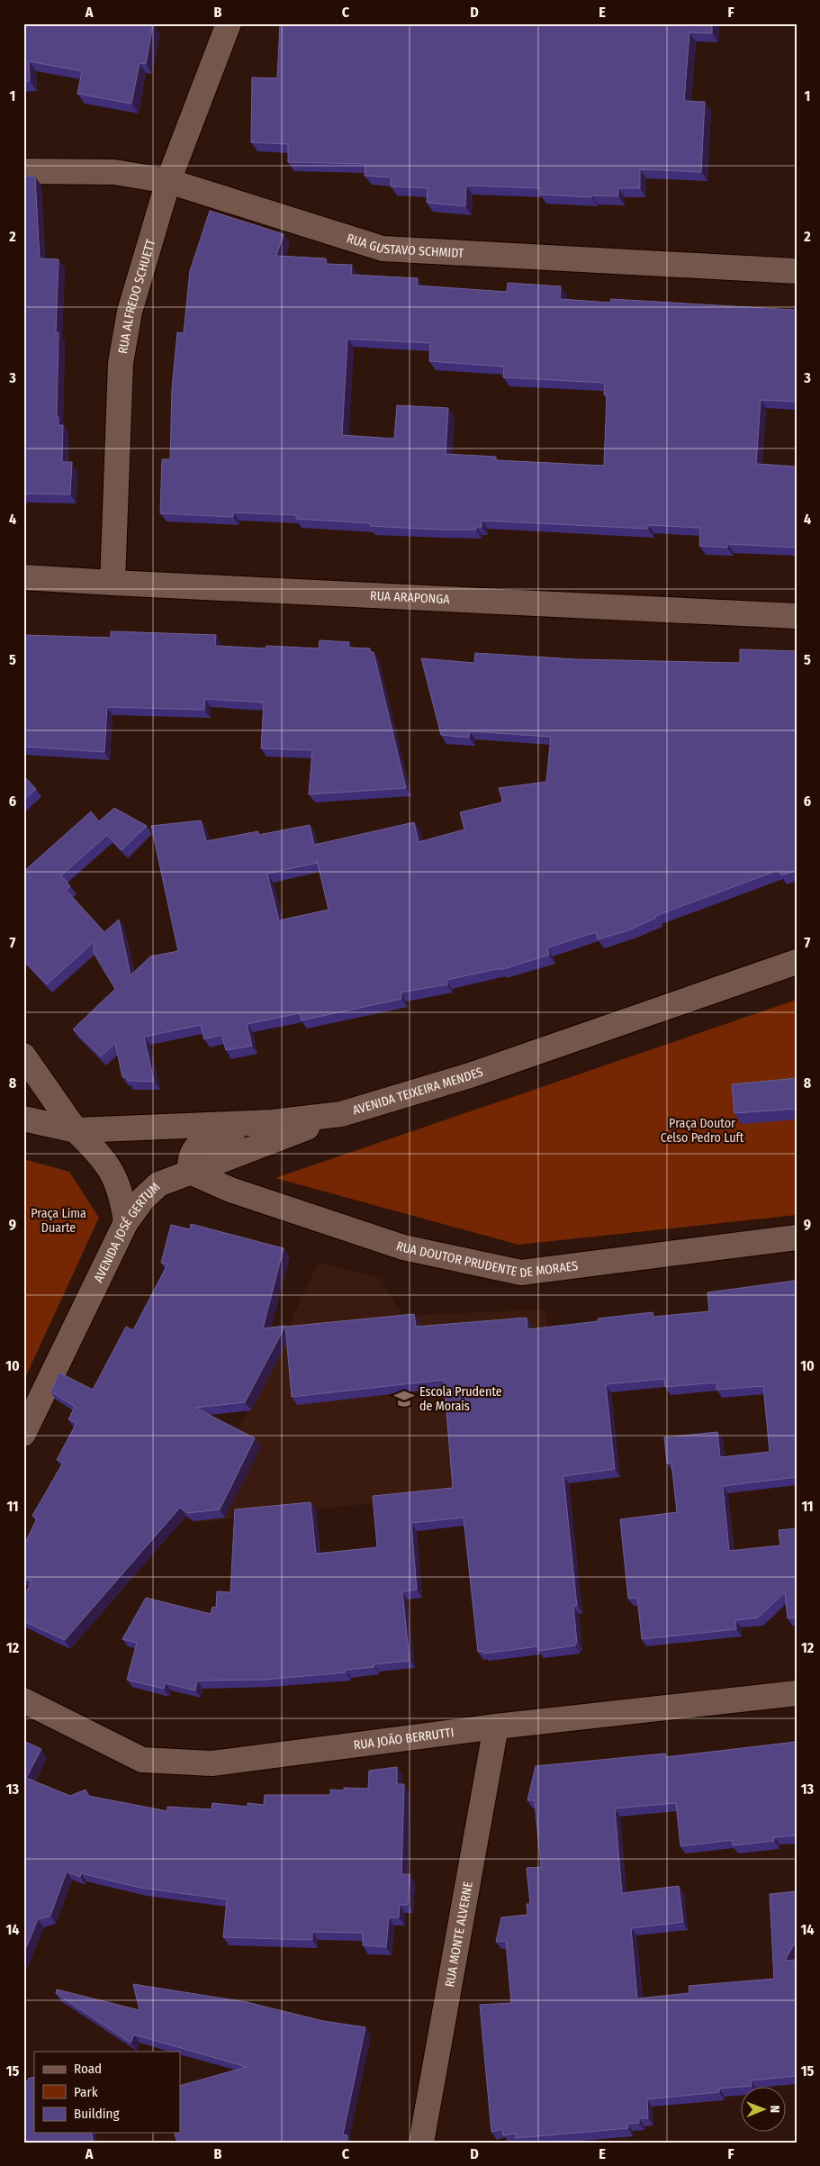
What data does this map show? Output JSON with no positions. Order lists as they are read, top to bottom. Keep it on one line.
{"streets":{"street":["RUA GUSTAVO SCHMIDT","RUA ALFREDO SCHUETT","RUA ARAPONGA","AVENIDA TEIXEIRA MENDES","AVENIDA JOSÉ GERTUM","RUA DOUTOR PRUDENTE DE MORAES","RUA JOÃO BERRUTTI","RUA MONTE ALVERNE"]},"crossings":[["RUA GUSTAVO SCHMIDT","RUA ALFREDO SCHUETT"],["RUA ALFREDO SCHUETT","RUA ARAPONGA"],["AVENIDA TEIXEIRA MENDES","AVENIDA JOSÉ GERTUM"],["AVENIDA JOSÉ GERTUM","RUA DOUTOR PRUDENTE DE MORAES"],["RUA JOÃO BERRUTTI","RUA MONTE ALVERNE"]],"parks":["Praça Doutor Celso Pedro Luft","Praça Lima Duarte"],"places":{"school or university":["Escola Prudente de Morais"]},"legend":["Road","Park","Building"],"north":"right","grid":{"columns":["A","B","C","D","E","F"],"rows":["1","2","3","4","5","6","7","8","9","10","11","12","13","14","15"]}}
